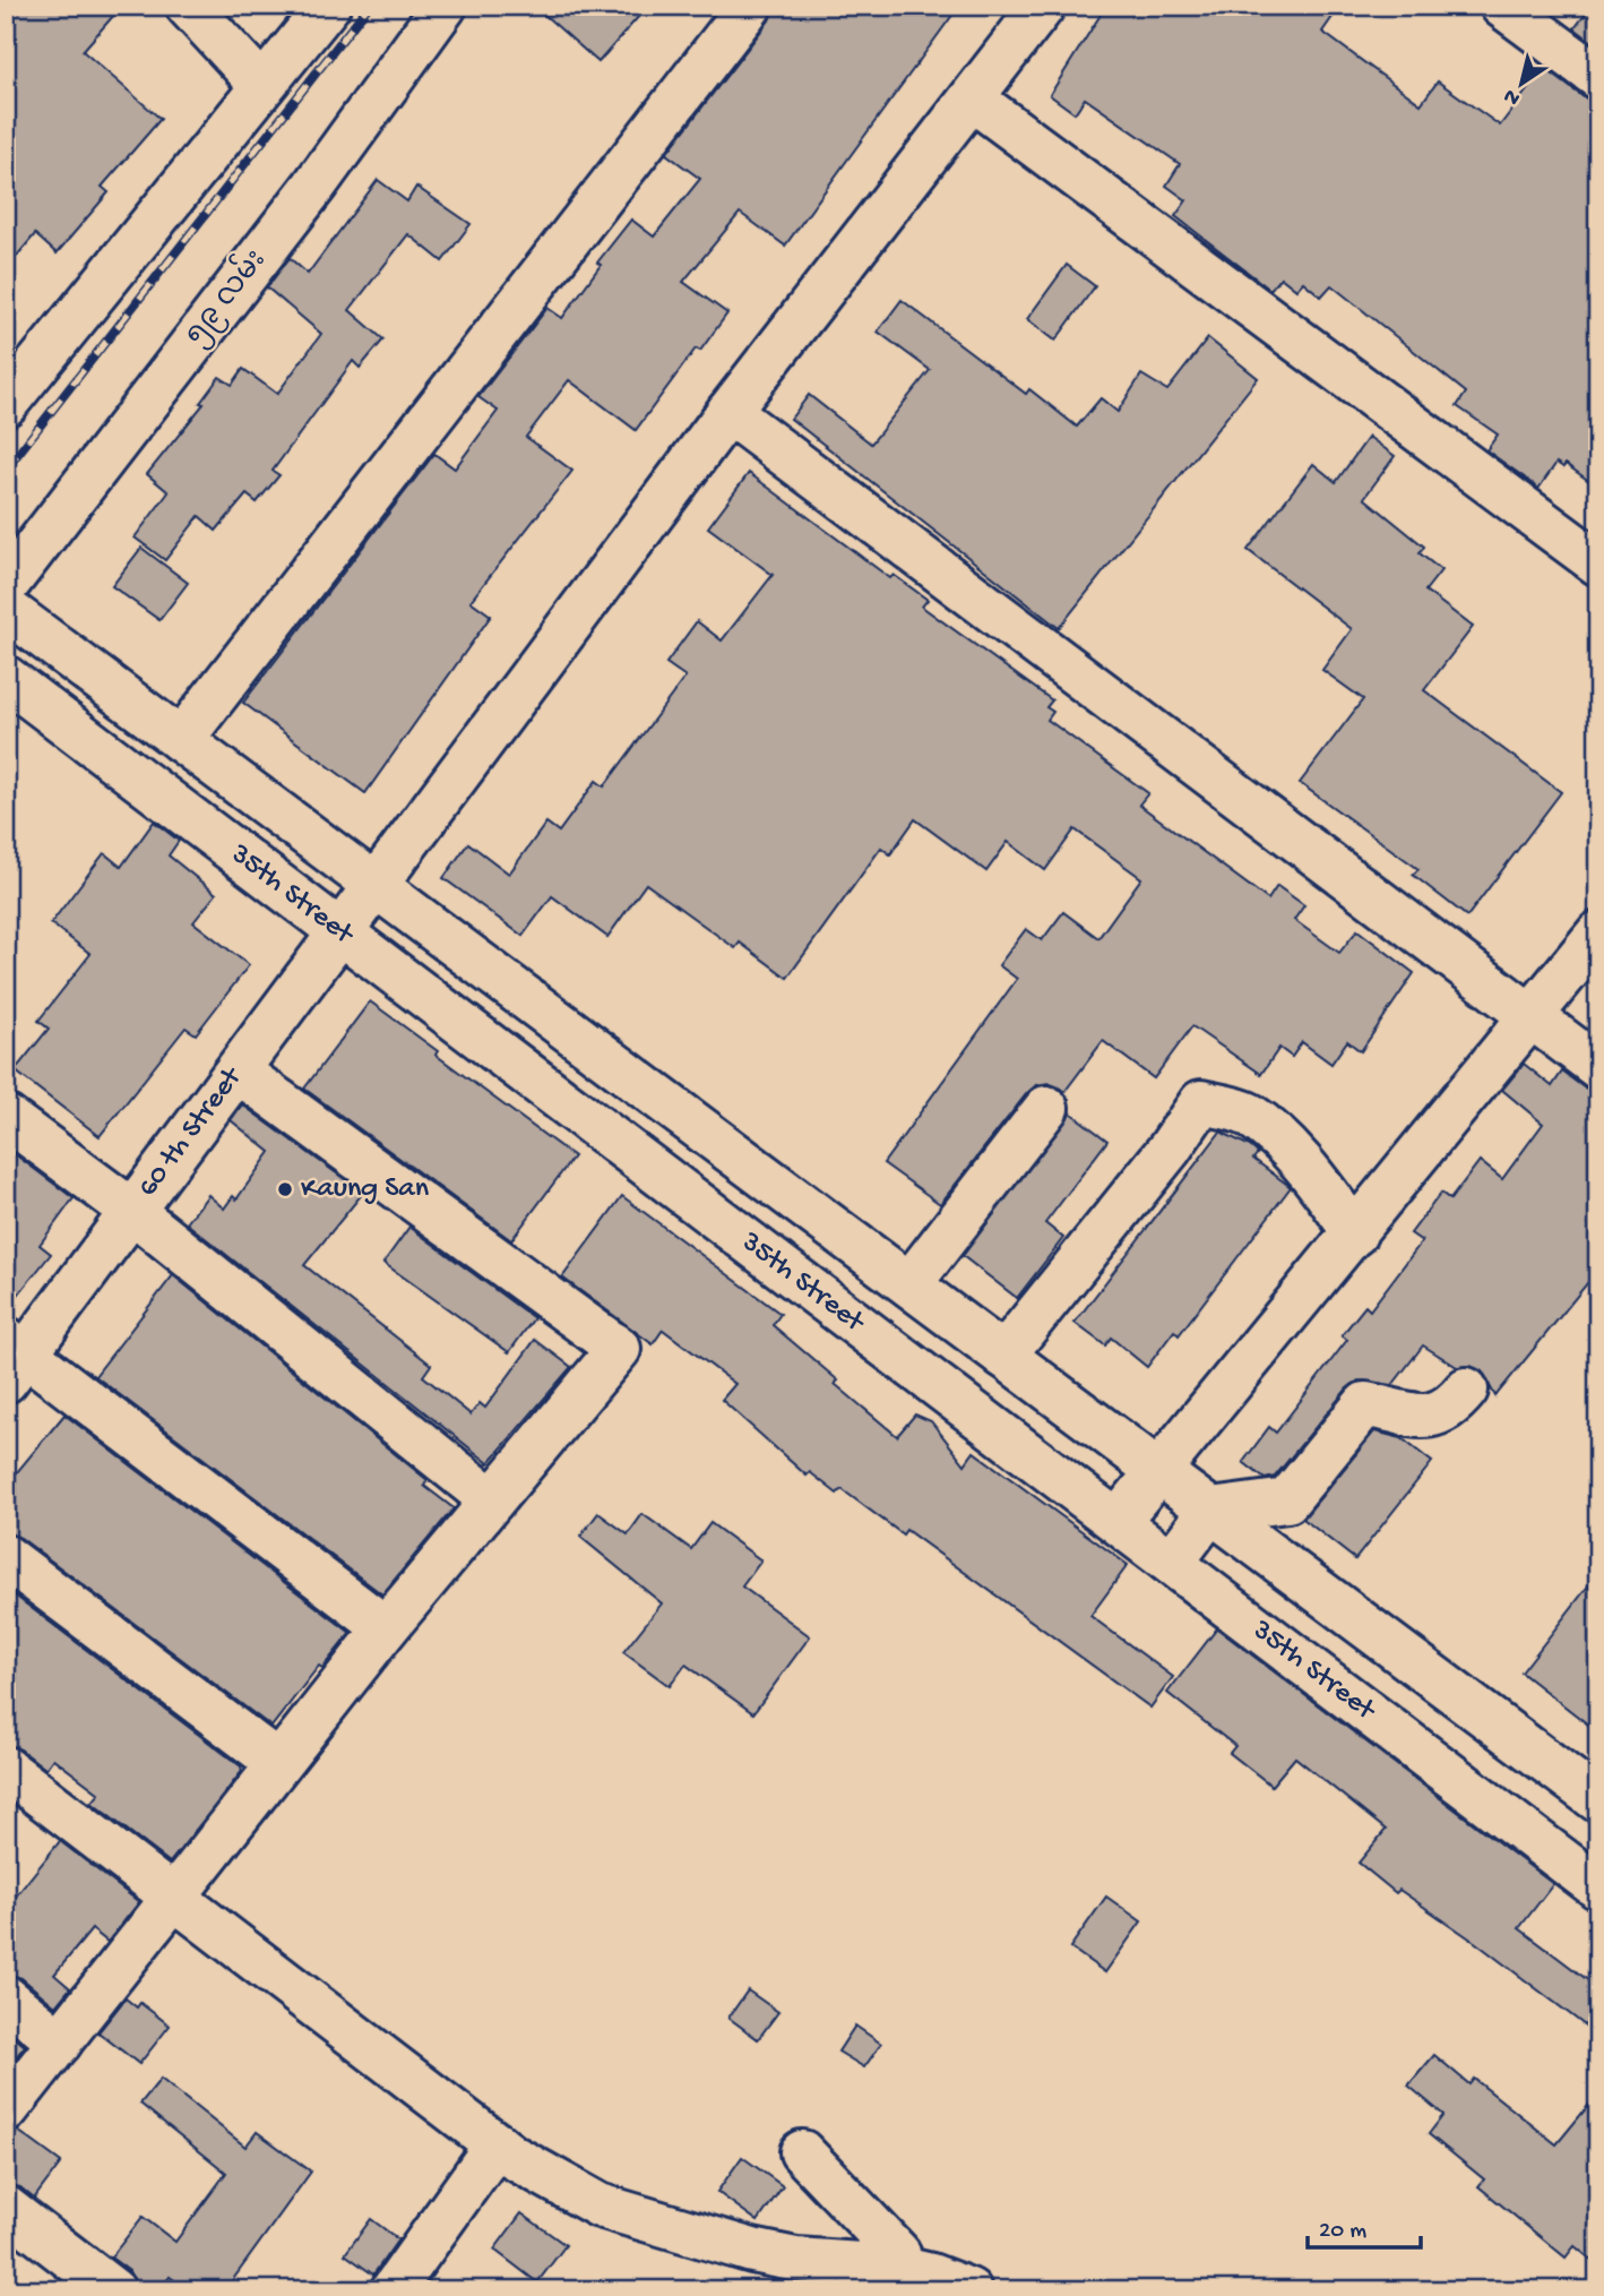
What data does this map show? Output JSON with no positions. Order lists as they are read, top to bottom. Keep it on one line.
{"streets":{"street":["၅၉ လမ်း","35th Street","60 th Street"]},"crossings":[["35th Street","60 th Street"]],"places":["Kaung San"],"scale_bar":"20 m","north":"bottom left"}
